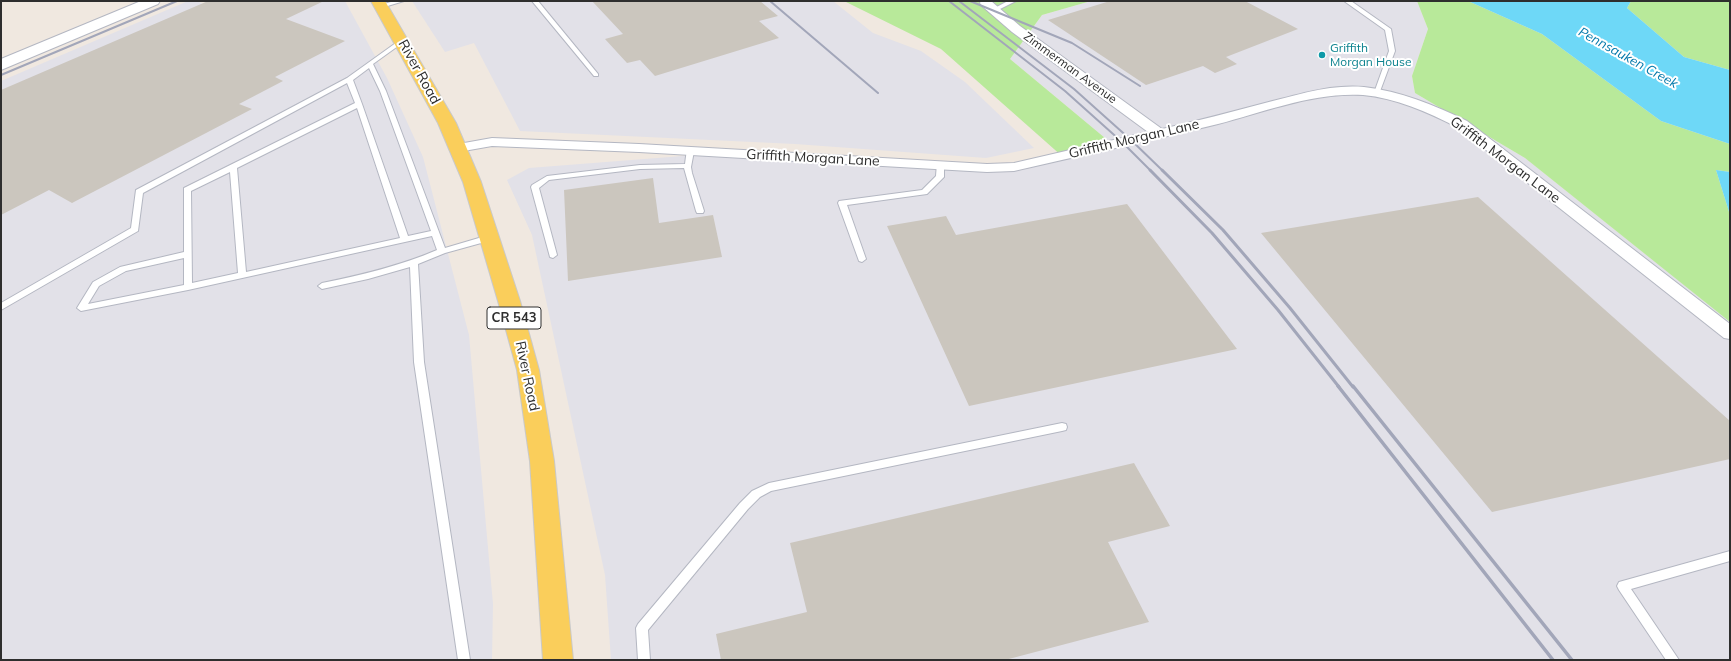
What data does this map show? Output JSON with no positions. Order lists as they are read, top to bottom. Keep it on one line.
{"streets":{"main road":["River Road","CR 543"],"street":["Zimmerman Avenue","Griffith Morgan Lane"]},"crossings":[["Zimmerman Avenue","Griffith Morgan Lane"],["River Road","Griffith Morgan Lane"]],"water":["Pennsauken Creek"],"places":["Griffith Morgan House"]}
